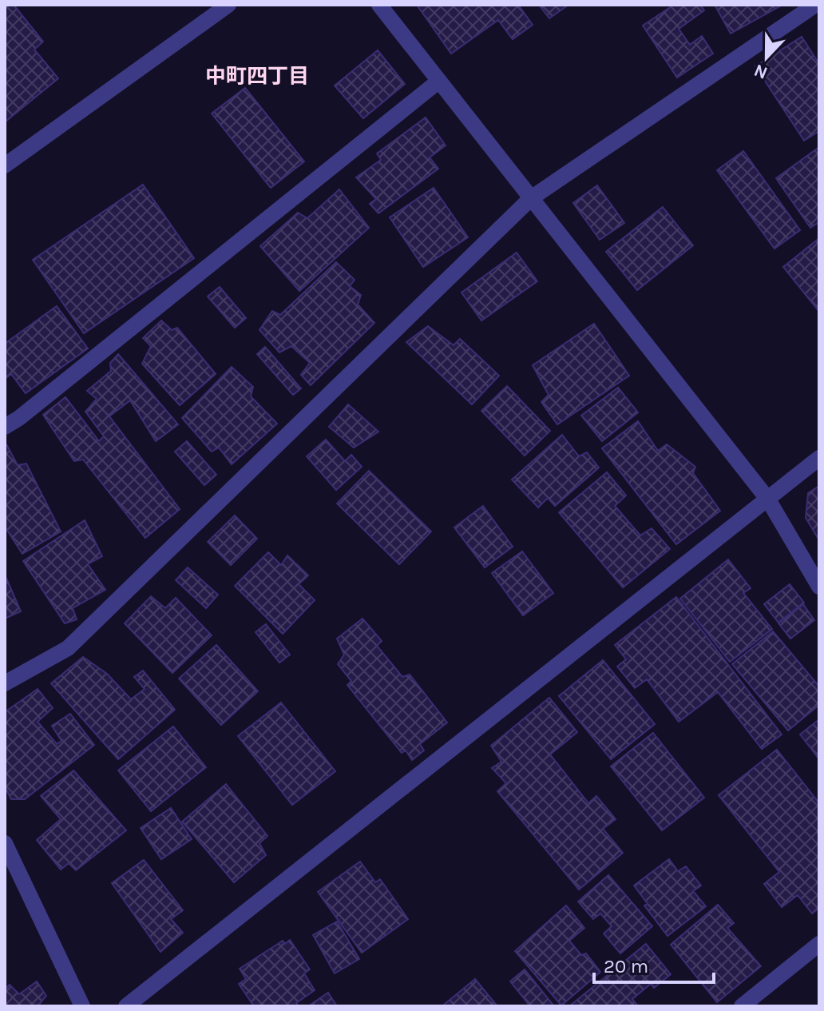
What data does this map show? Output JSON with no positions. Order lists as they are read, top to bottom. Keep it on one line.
{"districts":["中町四丁目"],"scale_bar":"20 m","north":"bottom"}
